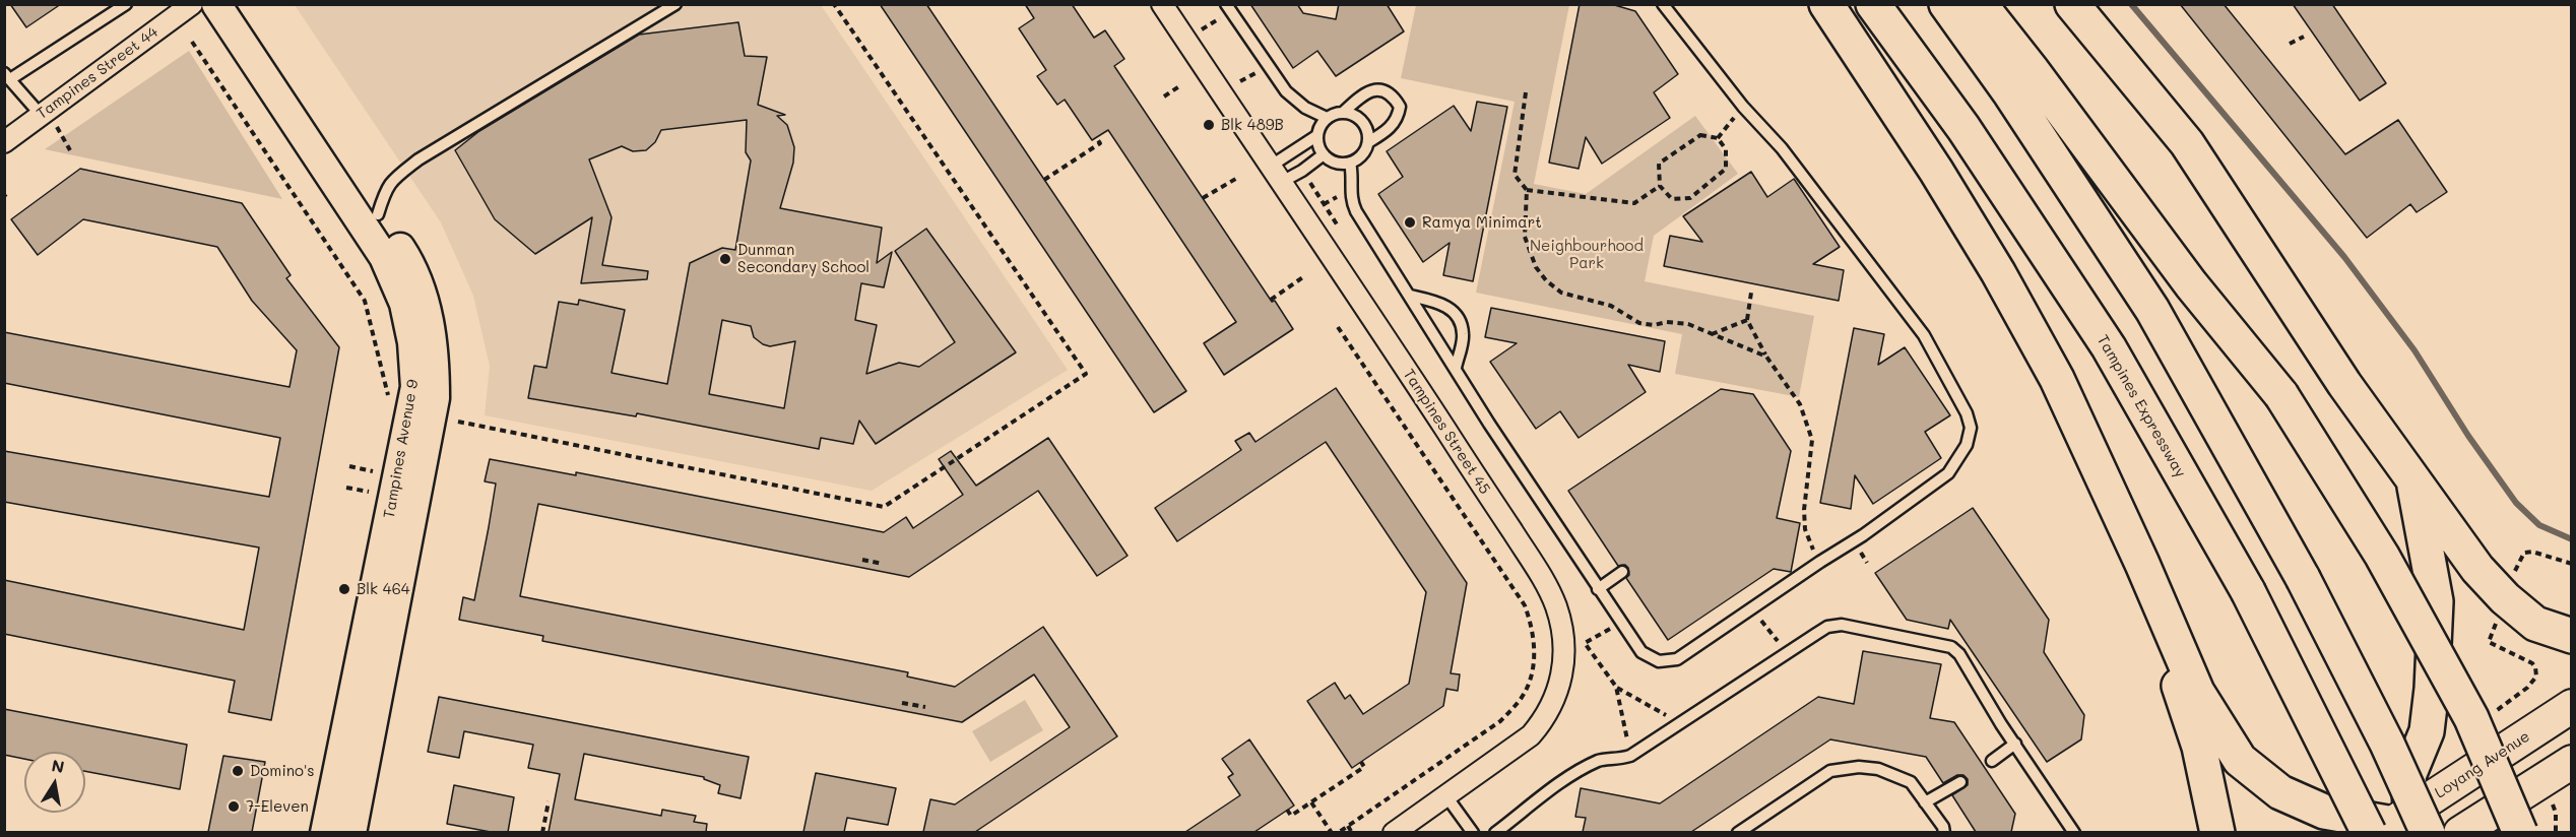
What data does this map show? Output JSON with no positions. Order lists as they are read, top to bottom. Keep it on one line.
{"streets":{"highway":["Tampines Expressway"],"main road":["Tampines Avenue 9","Loyang Avenue"],"street":["Tampines Street 44","Tampines Street 45"]},"crossings":[["Tampines Expressway","Loyang Avenue"]],"parks":["Neighbourhood Park"],"places":["Blk 489B","Ramya Minimart","Dunman Secondary School","Blk 464","Domino's","7-Eleven"],"north":"top"}
